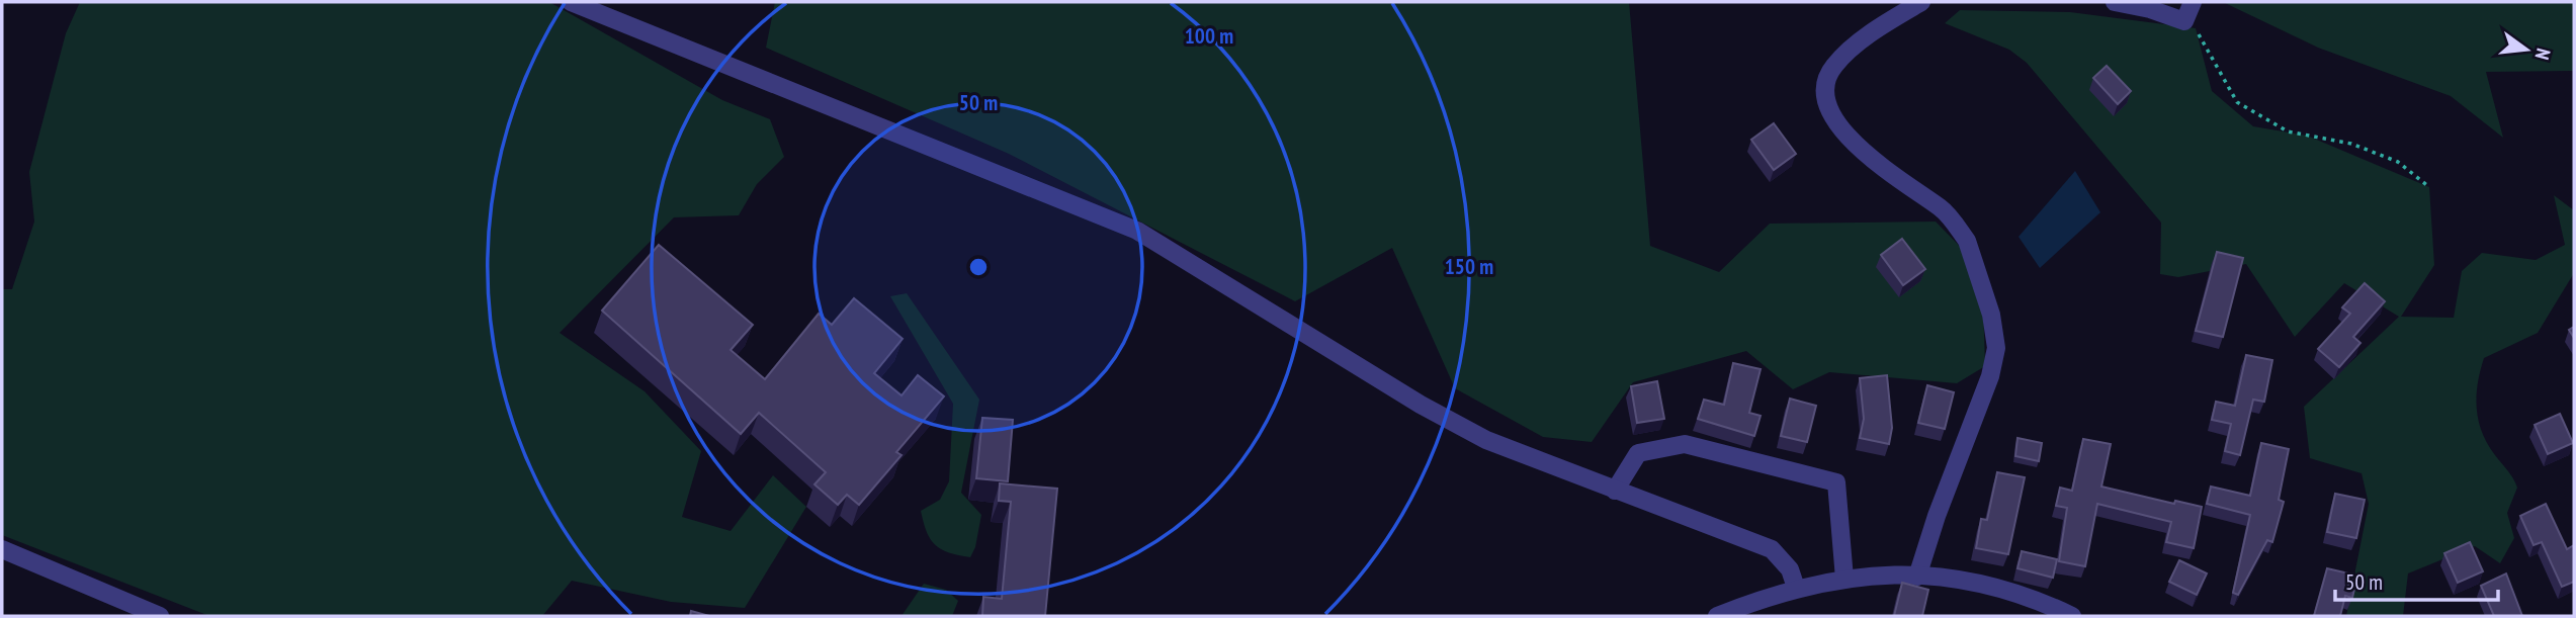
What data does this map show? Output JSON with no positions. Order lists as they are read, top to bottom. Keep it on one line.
{"scale_bar":"50 m","north":"right","rings":["100 m","50 m","150 m"]}
